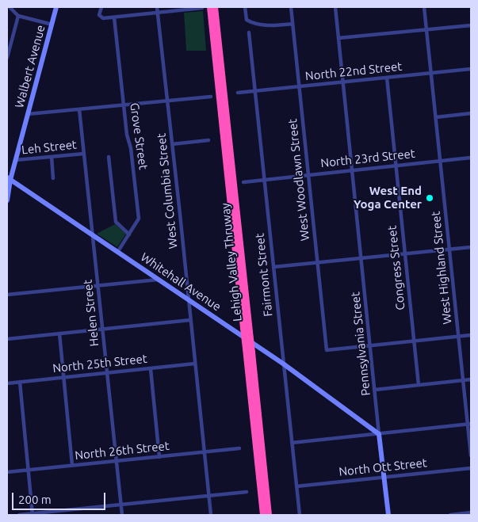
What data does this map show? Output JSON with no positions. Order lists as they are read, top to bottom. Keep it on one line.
{"streets":{"highway":["Lehigh Valley Thruway"],"street":["Walbert Avenue","North 22nd Street","Grove Street","Leh Street","North 23rd Street","West Woodlawn Street","West Columbia Street","Congress Street","West Highland Street","Fairmont Street","Whitehall Avenue","Helen Street","Pennsylvania Street","North 25th Street","North 26th Street","North Ott Street"]},"crossings":[["Walbert Avenue","Leh Street"],["Walbert Avenue","Whitehall Avenue"],["North 22nd Street","West Woodlawn Street"],["North 22nd Street","Congress Street"],["North 22nd Street","West Highland Street"],["North 22nd Street","Fairmont Street"],["North 22nd Street","Pennsylvania Street"],["Grove Street","Whitehall Avenue"],["Leh Street","Helen Street"],["North 23rd Street","West Woodlawn Street"],["North 23rd Street","Congress Street"],["North 23rd Street","West Highland Street"],["North 23rd Street","Fairmont Street"],["North 23rd Street","Pennsylvania Street"],["West Woodlawn Street","Pennsylvania Street"],["West Columbia Street","Whitehall Avenue"],["West Columbia Street","North 25th Street"],["West Columbia Street","North 26th Street"],["Fairmont Street","Whitehall Avenue"],["Fairmont Street","North Ott Street"],["Whitehall Avenue","Helen Street"],["Whitehall Avenue","Pennsylvania Street"],["Helen Street","North 25th Street"],["Helen Street","North 26th Street"],["Pennsylvania Street","North Ott Street"]],"places":["West End Yoga Center"],"scale_bar":"200 m"}
